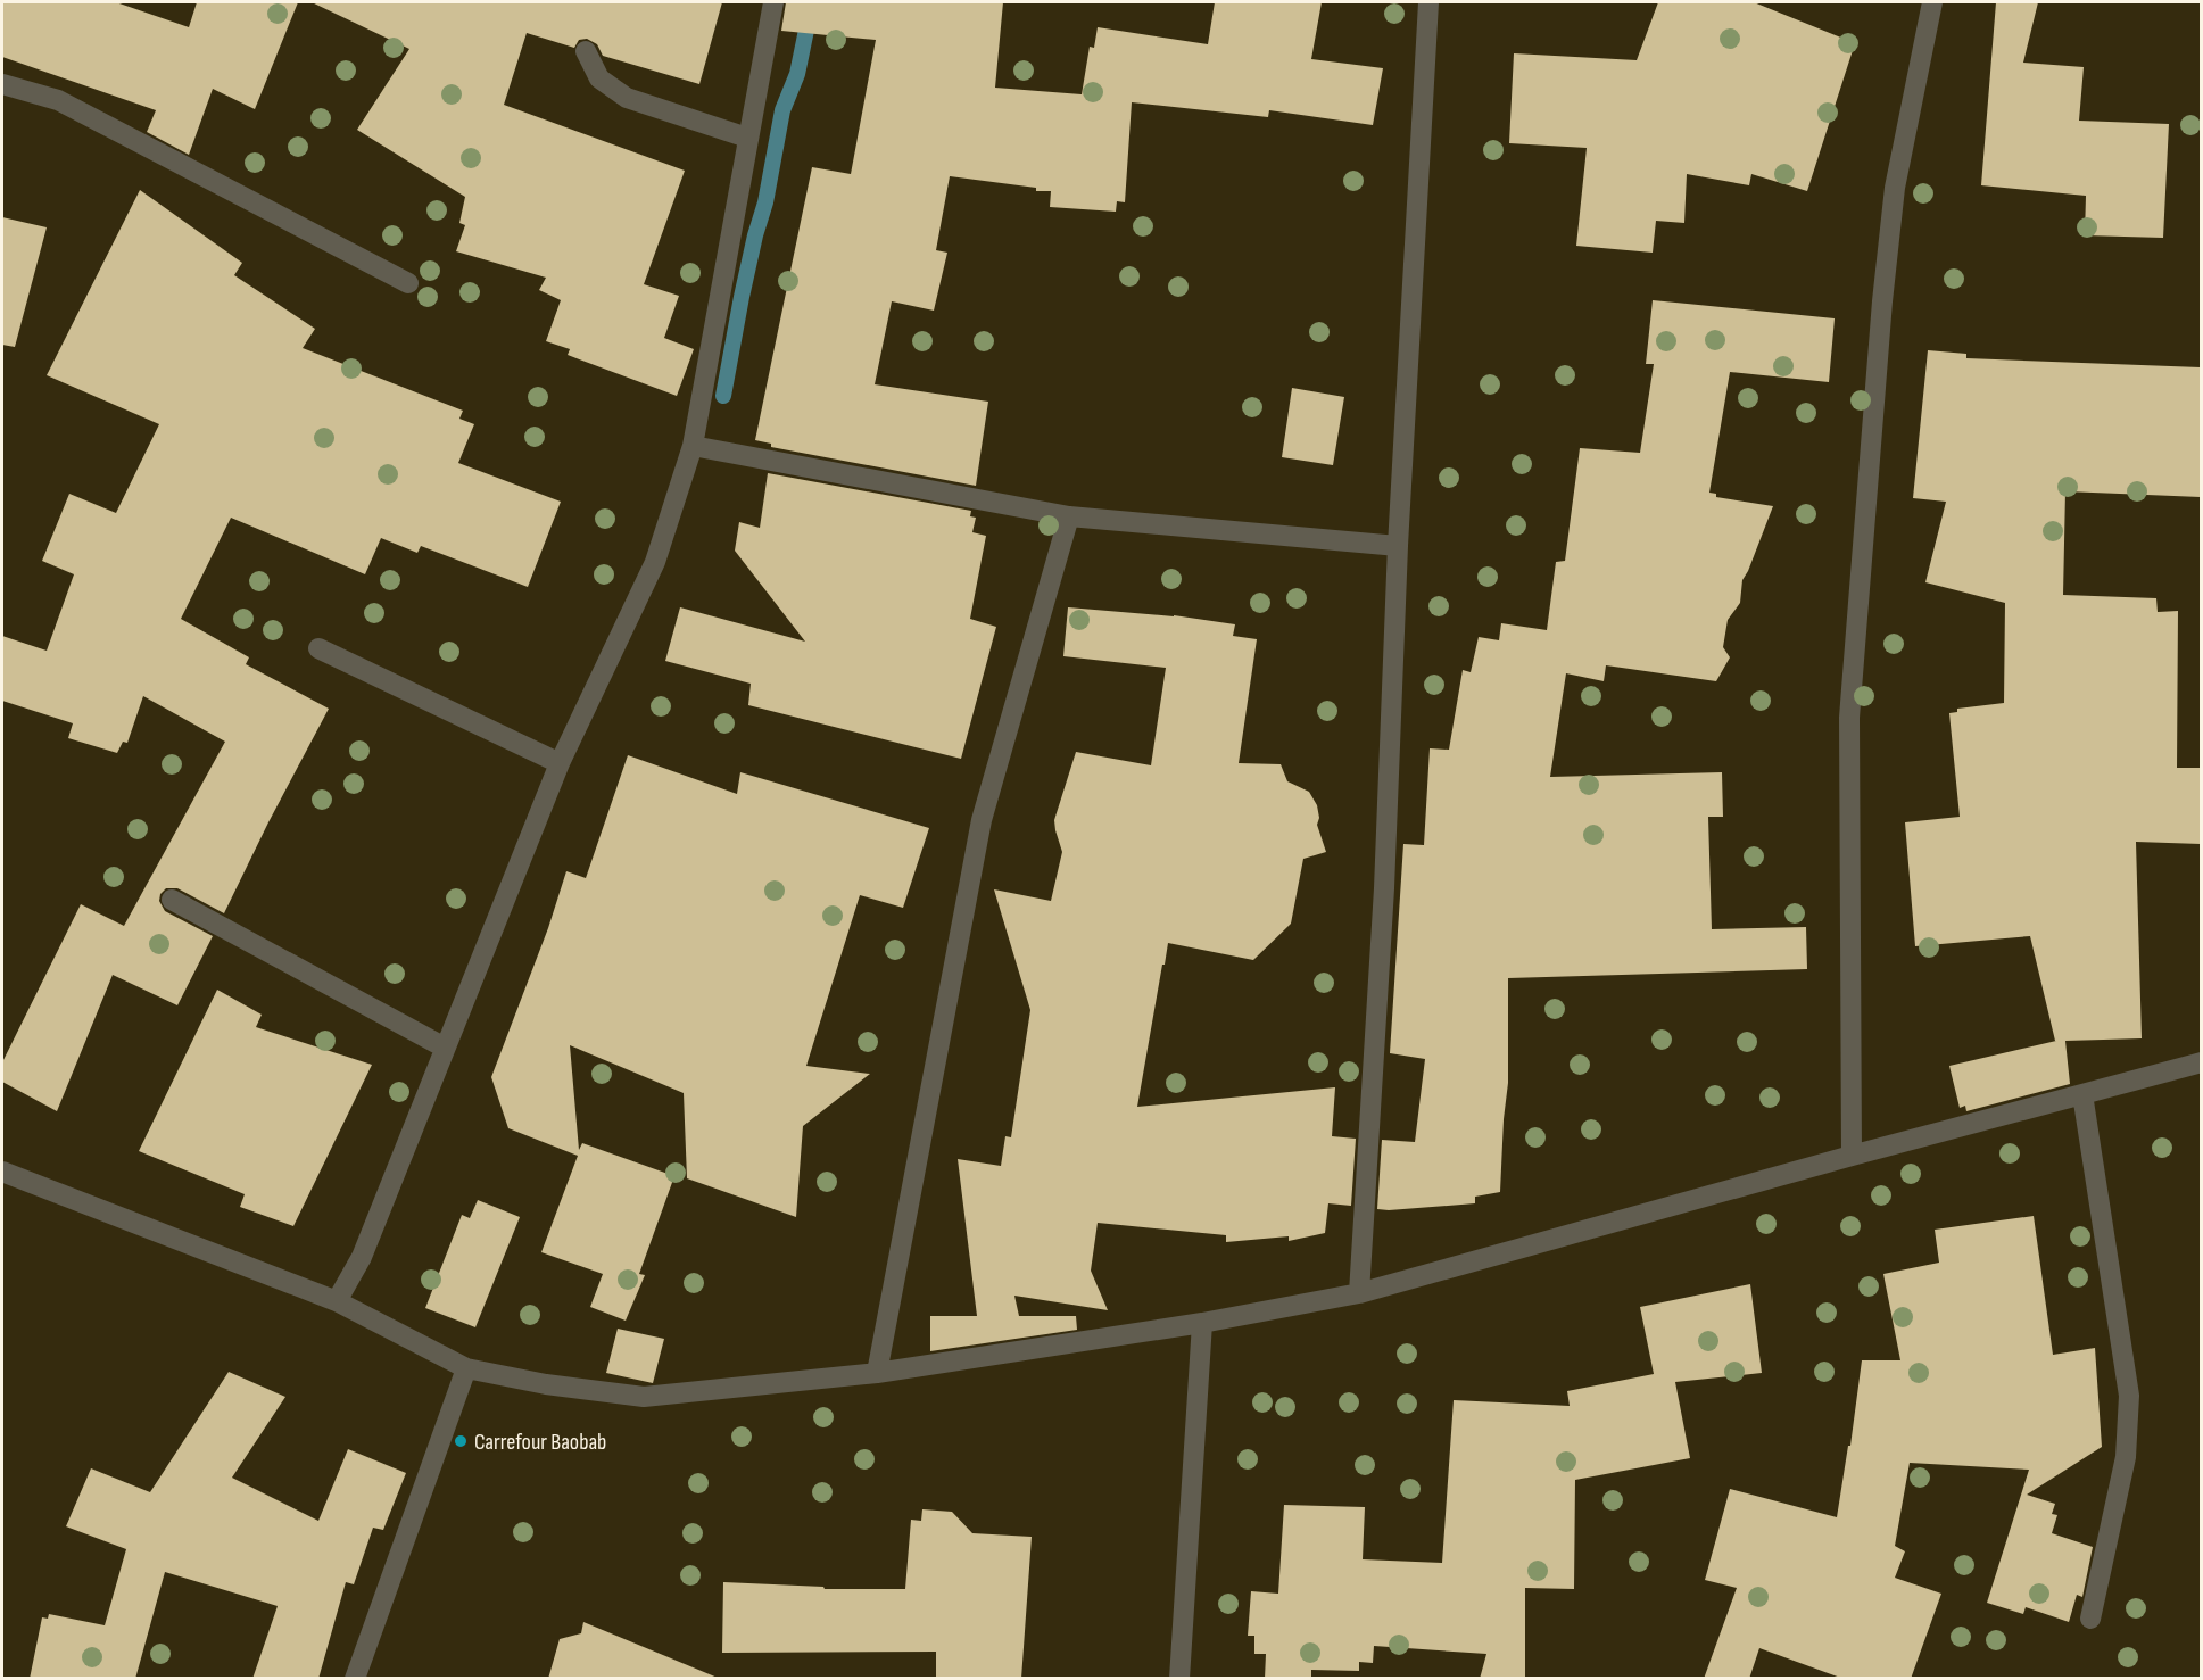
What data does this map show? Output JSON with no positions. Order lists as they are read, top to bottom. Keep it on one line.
{"places":["Carrefour Baobab"]}
